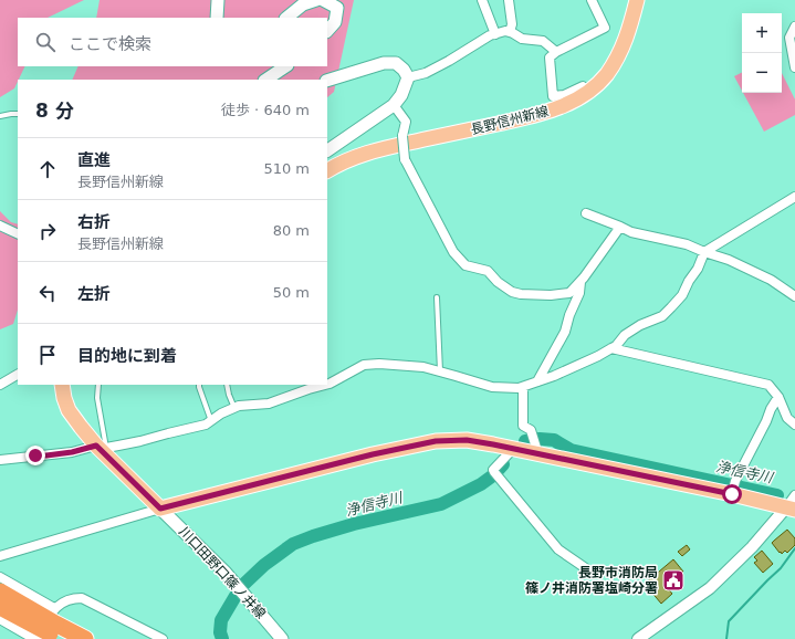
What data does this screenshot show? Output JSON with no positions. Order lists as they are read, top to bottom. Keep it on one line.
{"streets":{"main road":["長野信州新線","川口田野口篠ノ井線"]},"water":["浄信寺川"],"places":{"public building":["長野市消防局 篠ノ井消防署塩崎分署"]},"page":{"map_buttons":["+","−"],"search":"ここで検索","heading":["8 分","徒歩 · 640 m"],"list":[["直進","長野信州新線","510 m"],["右折","長野信州新線","80 m"],["左折","50 m"],"目的地に到着"]}}
